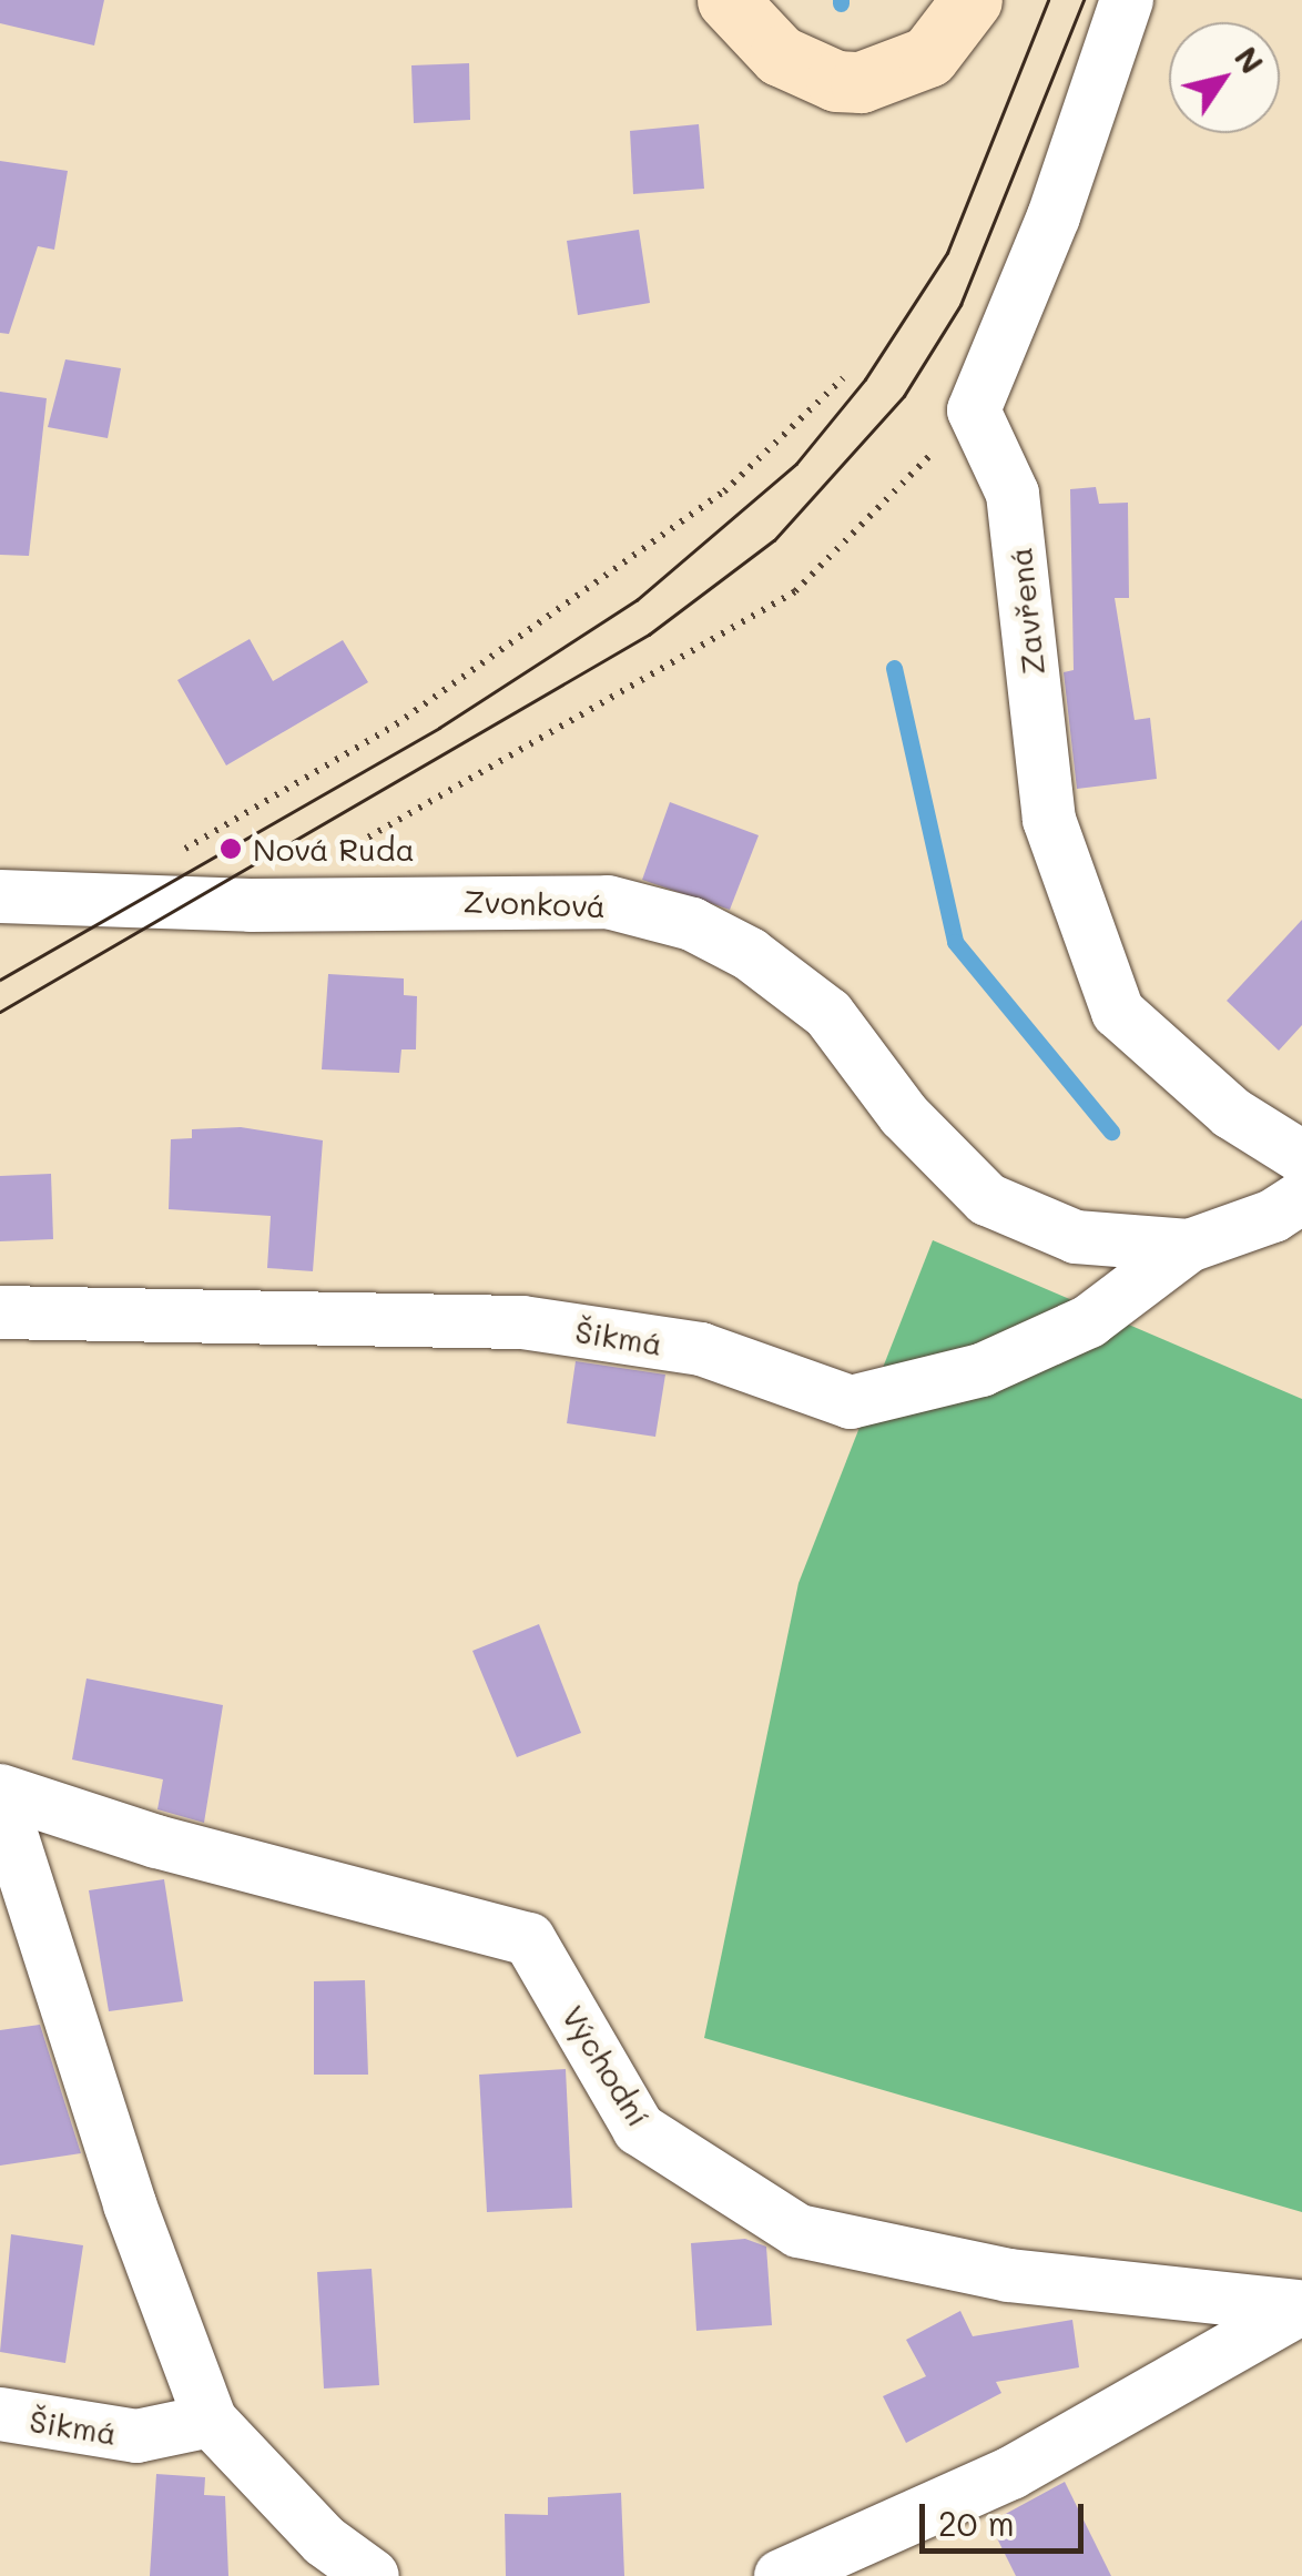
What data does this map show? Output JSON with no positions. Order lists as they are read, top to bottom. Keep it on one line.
{"streets":{"street":["Zavřená","Zvonková","Šikmá","Východní"]},"crossings":[["Zvonková","Šikmá"]],"places":["Nová Ruda"],"scale_bar":"20 m","north":"top right"}
